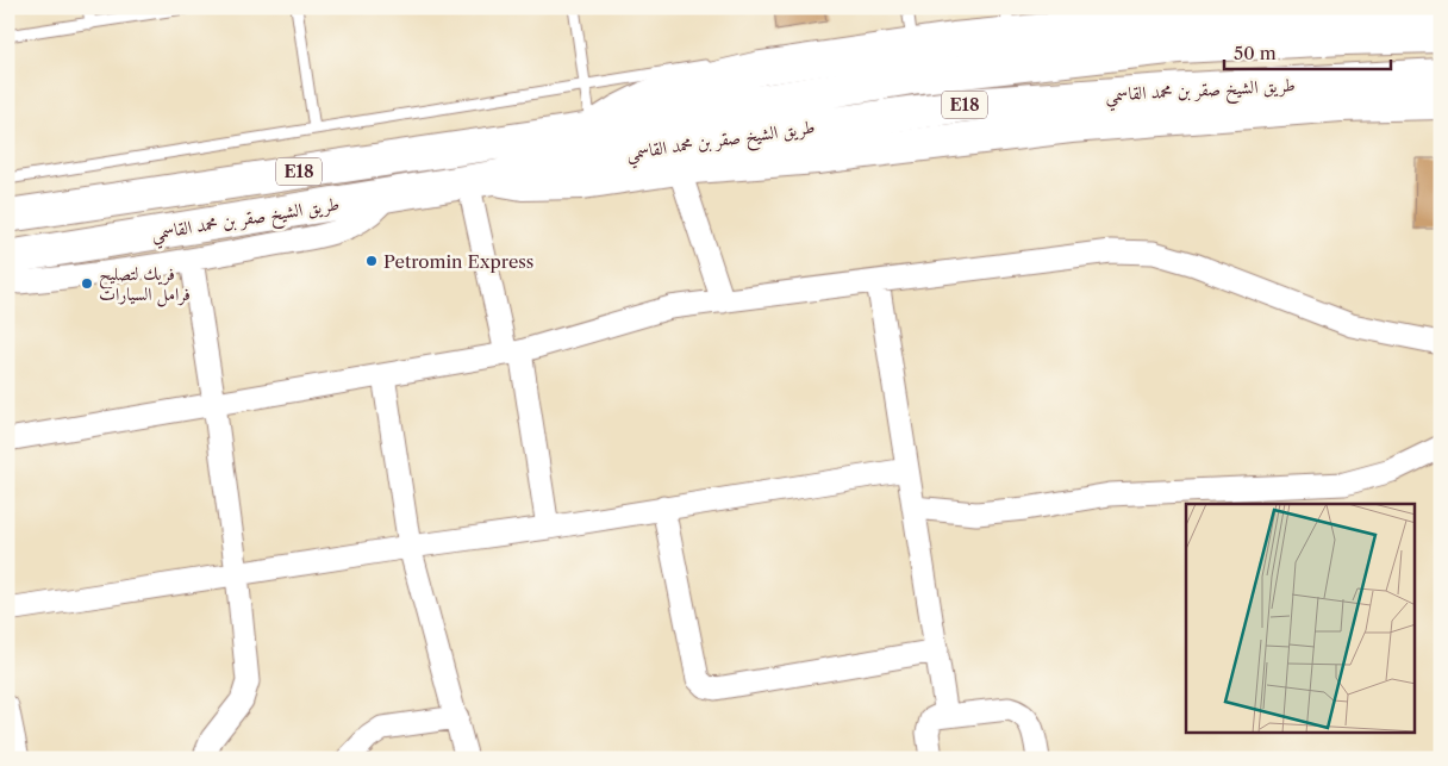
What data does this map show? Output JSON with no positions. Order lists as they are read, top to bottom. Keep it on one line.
{"streets":{"main road":["طريق الشيخ صقر بن محمد القاسمي","E18"]},"places":["Petromin Express","فريك لتصليح فرامل السيارات"],"scale_bar":"50 m"}
